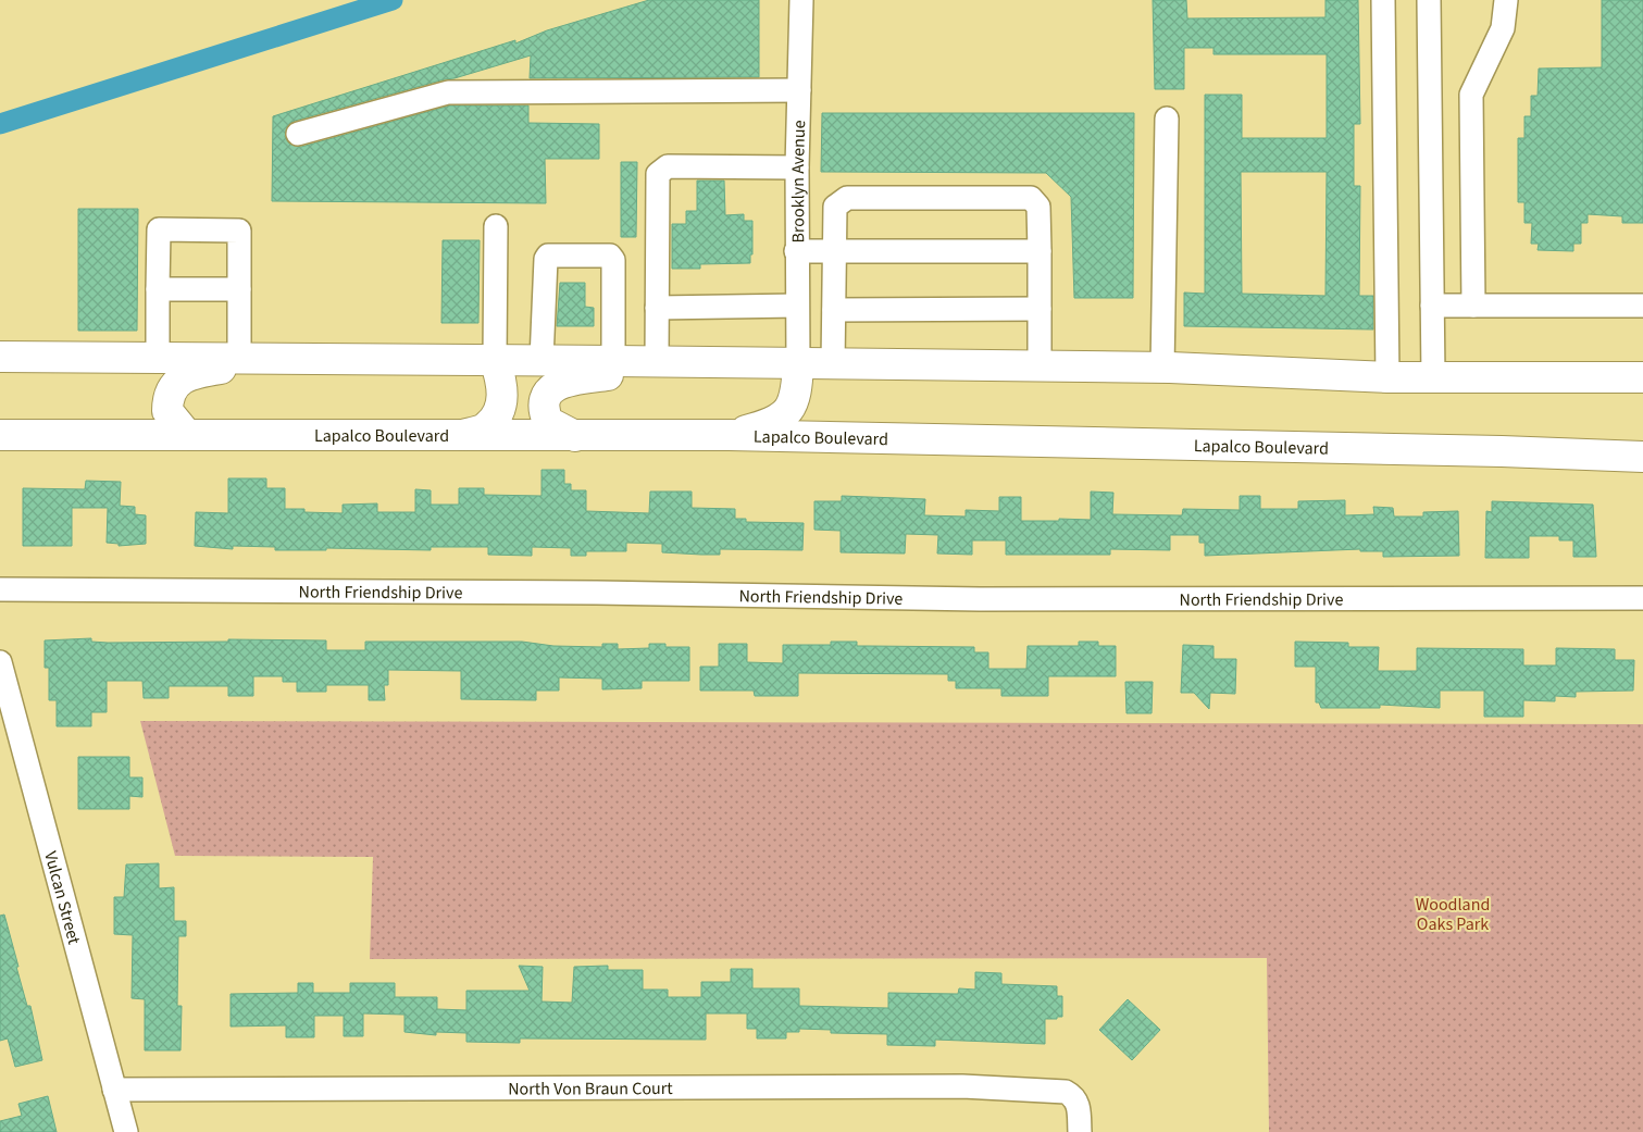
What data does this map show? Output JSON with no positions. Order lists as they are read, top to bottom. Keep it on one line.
{"streets":{"main road":["Lapalco Boulevard"],"street":["Brooklyn Avenue","North Friendship Drive","Vulcan Street","North Von Braun Court"]},"crossings":[["Vulcan Street","North Von Braun Court"]],"parks":["Woodland Oaks Park"]}
